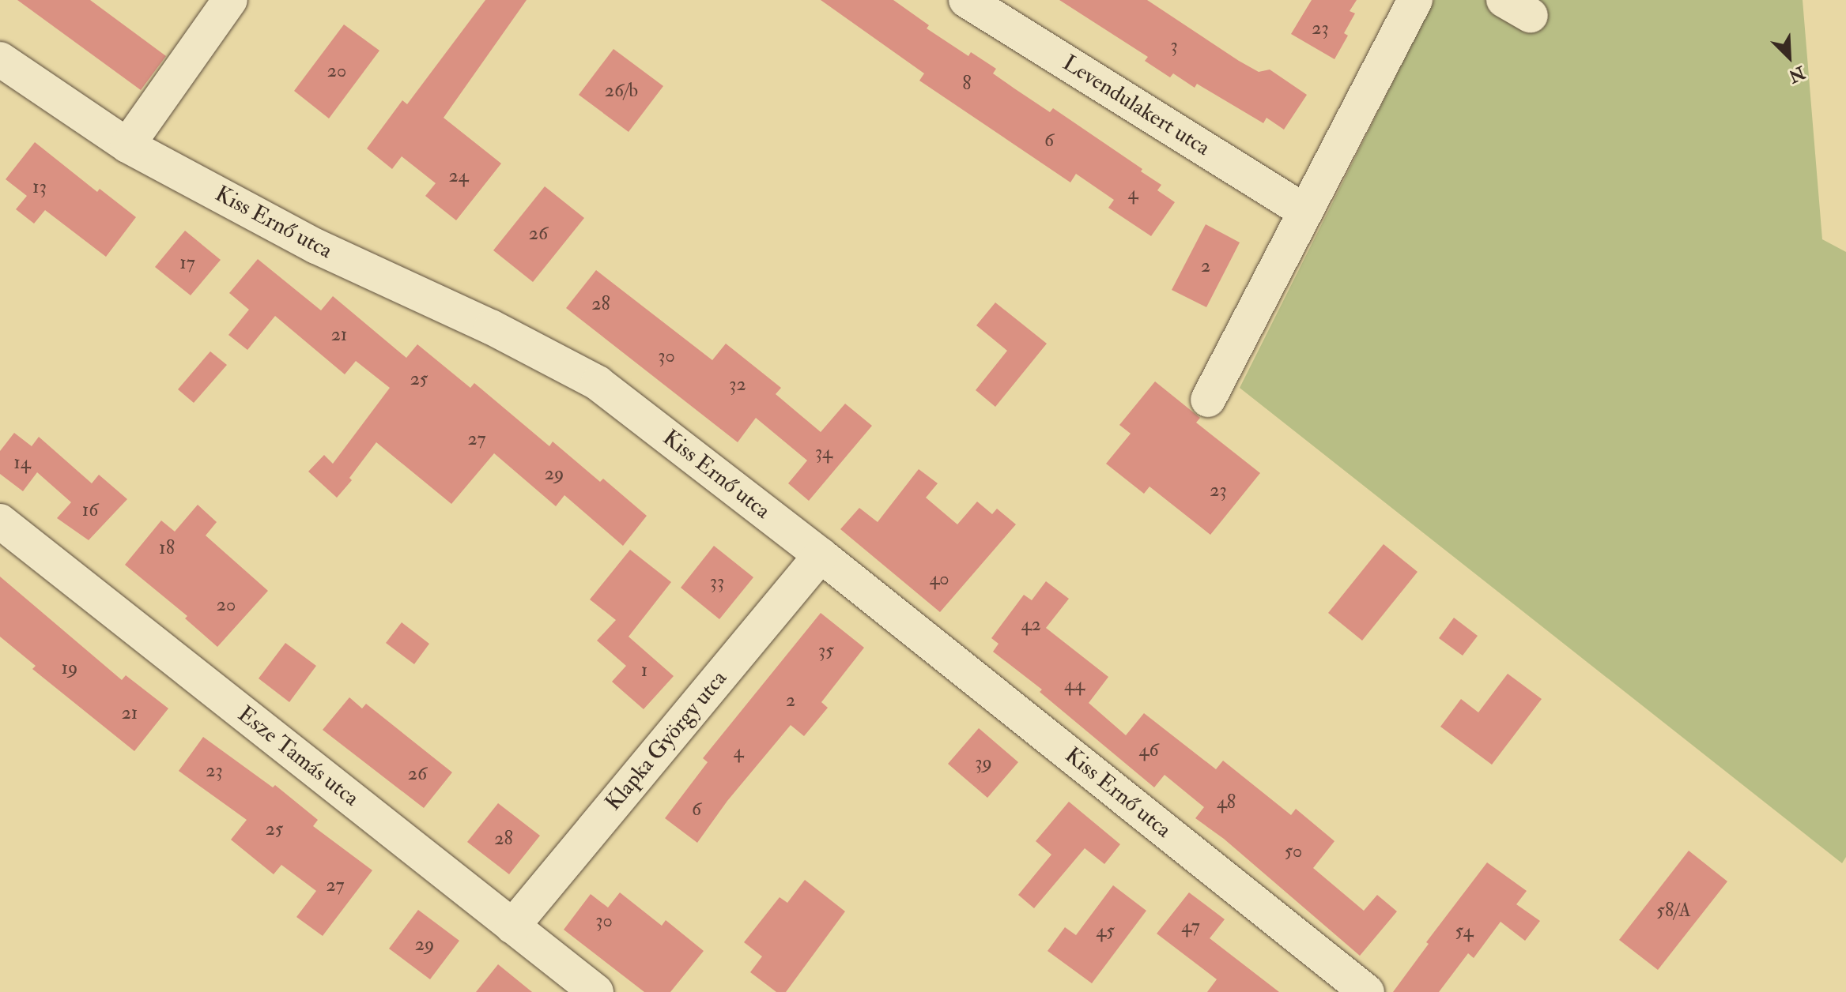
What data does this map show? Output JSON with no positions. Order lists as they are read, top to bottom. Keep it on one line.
{"streets":{"street":["Levendulakert utca","Kiss Ernő utca","Klapka György utca","Esze Tamás utca"]},"crossings":[["Kiss Ernő utca","Klapka György utca"],["Klapka György utca","Esze Tamás utca"]],"house_numbers":["23","3","20","8","26/b","6","24","13","4","26","17","2","28","21","30","25","32","27","34","14","29","23","16","18","40","33","20","42","35","19","1","44","2","21","46","4","39","23","26","48","6","25","28","50","27","58/A","30","47","45","54","29"],"north":"bottom right"}
